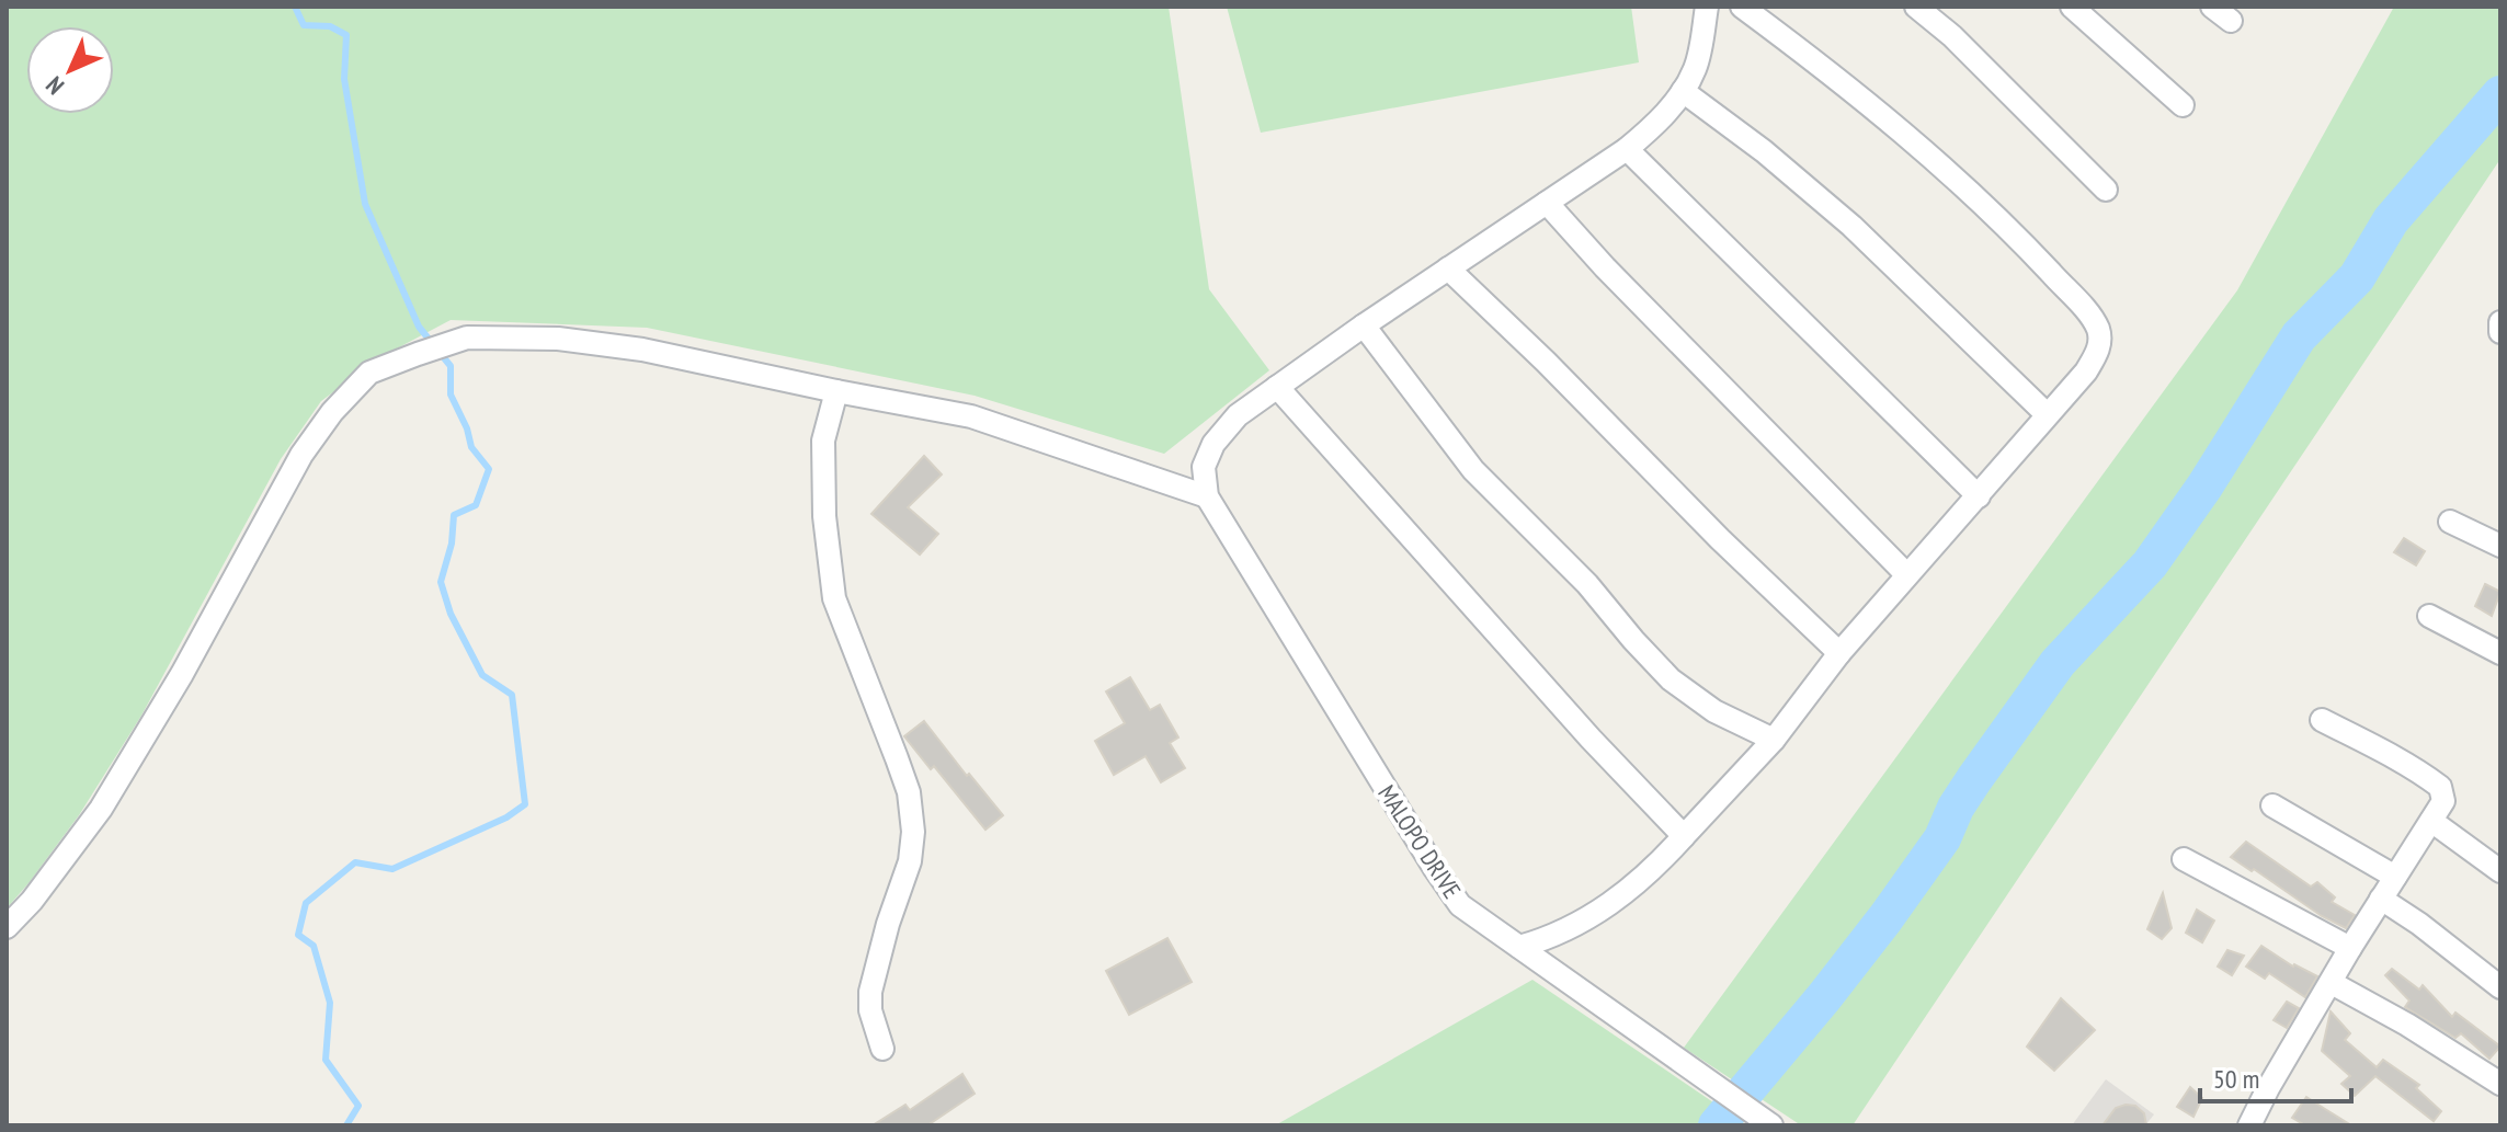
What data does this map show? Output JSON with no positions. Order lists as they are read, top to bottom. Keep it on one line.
{"streets":{"street":["MALOPO DRIVE"]},"scale_bar":"50 m","north":"bottom left"}
